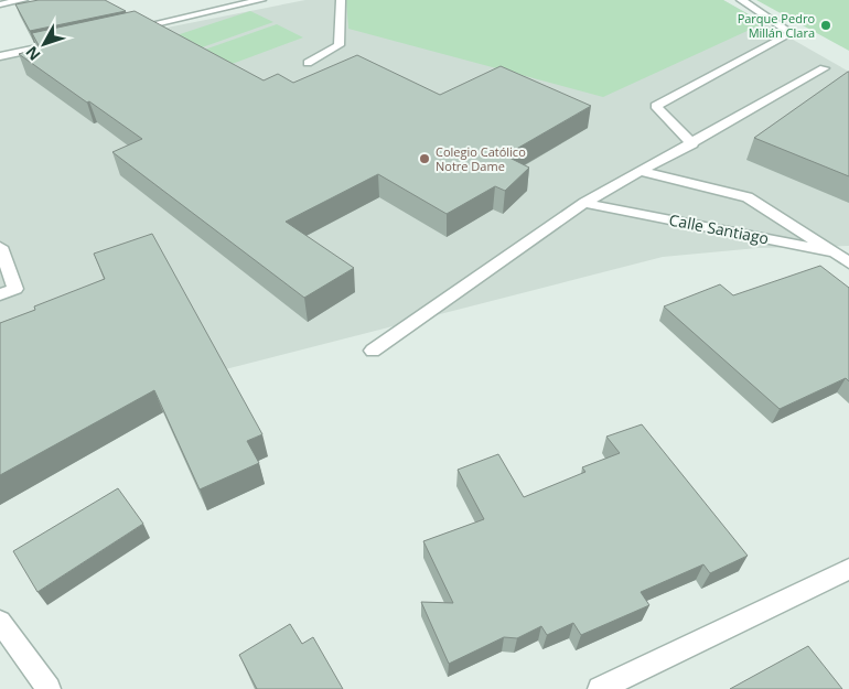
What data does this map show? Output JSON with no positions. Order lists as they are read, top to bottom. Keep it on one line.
{"streets":{"street":["Calle Santiago"]},"places":["Parque Pedro Millán Clara","Colegio Católico Notre Dame"],"north":"bottom left"}
